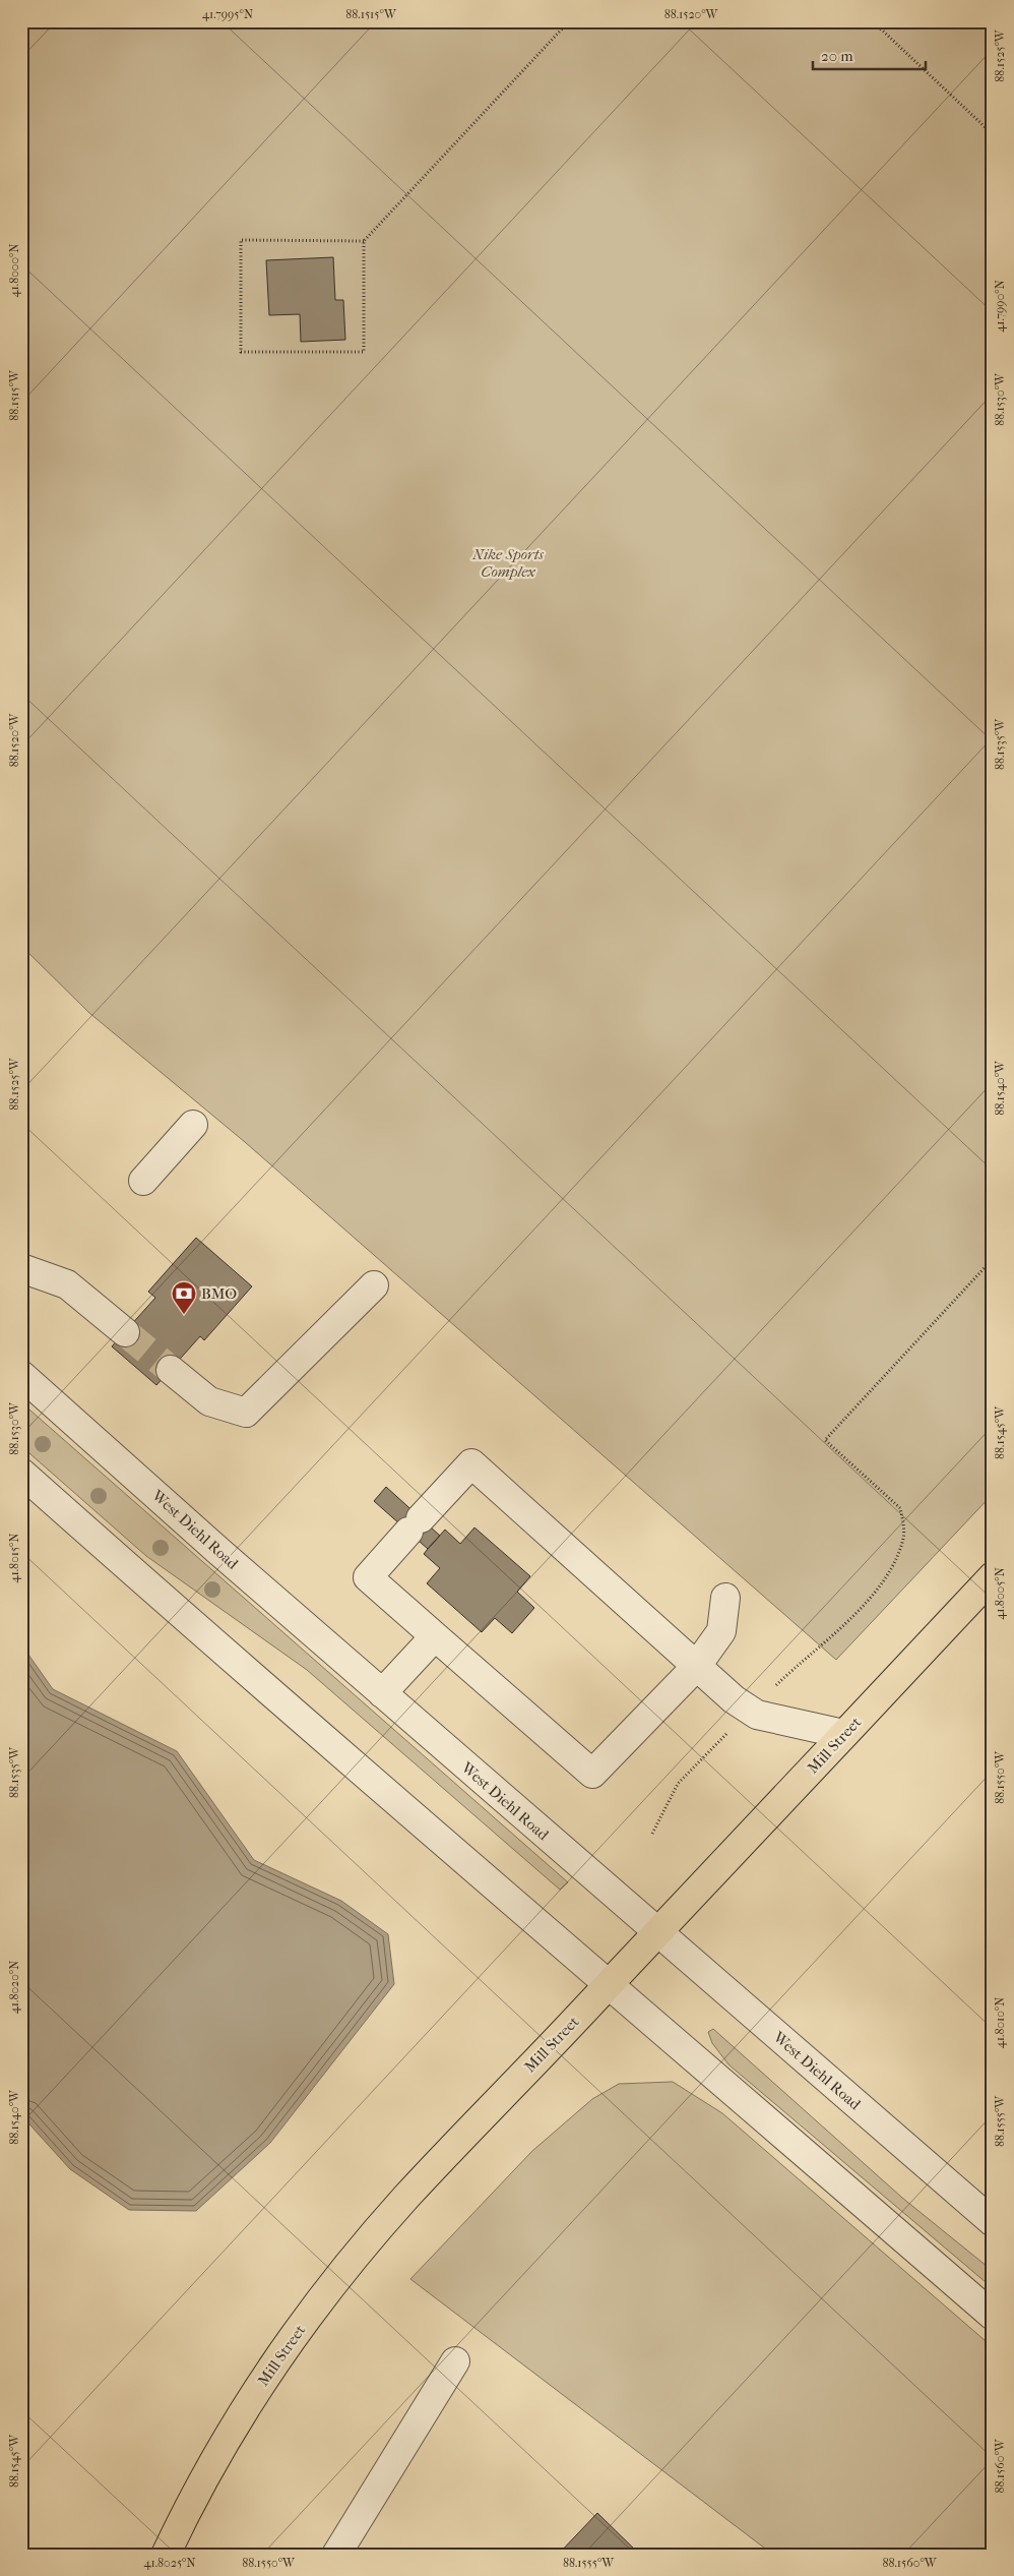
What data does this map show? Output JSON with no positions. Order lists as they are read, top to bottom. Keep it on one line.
{"streets":{"main road":["Mill Street"],"street":["West Diehl Road"]},"crossings":[["West Diehl Road","Mill Street"]],"parks":["Nike Sports Complex"],"places":{"bank":["BMO"]},"scale_bar":"20 m","coordinates":["41.7995°N","88.1515°W","88.1520°W","88.1525°W","41.8000°N","41.7990°N","88.1530°W","88.1535°W","88.1540°W","88.1545°W","41.8015°N","41.8005°N","88.1550°W","41.8020°N","41.8010°N","88.1555°W","88.1560°W","41.8025°N"]}
